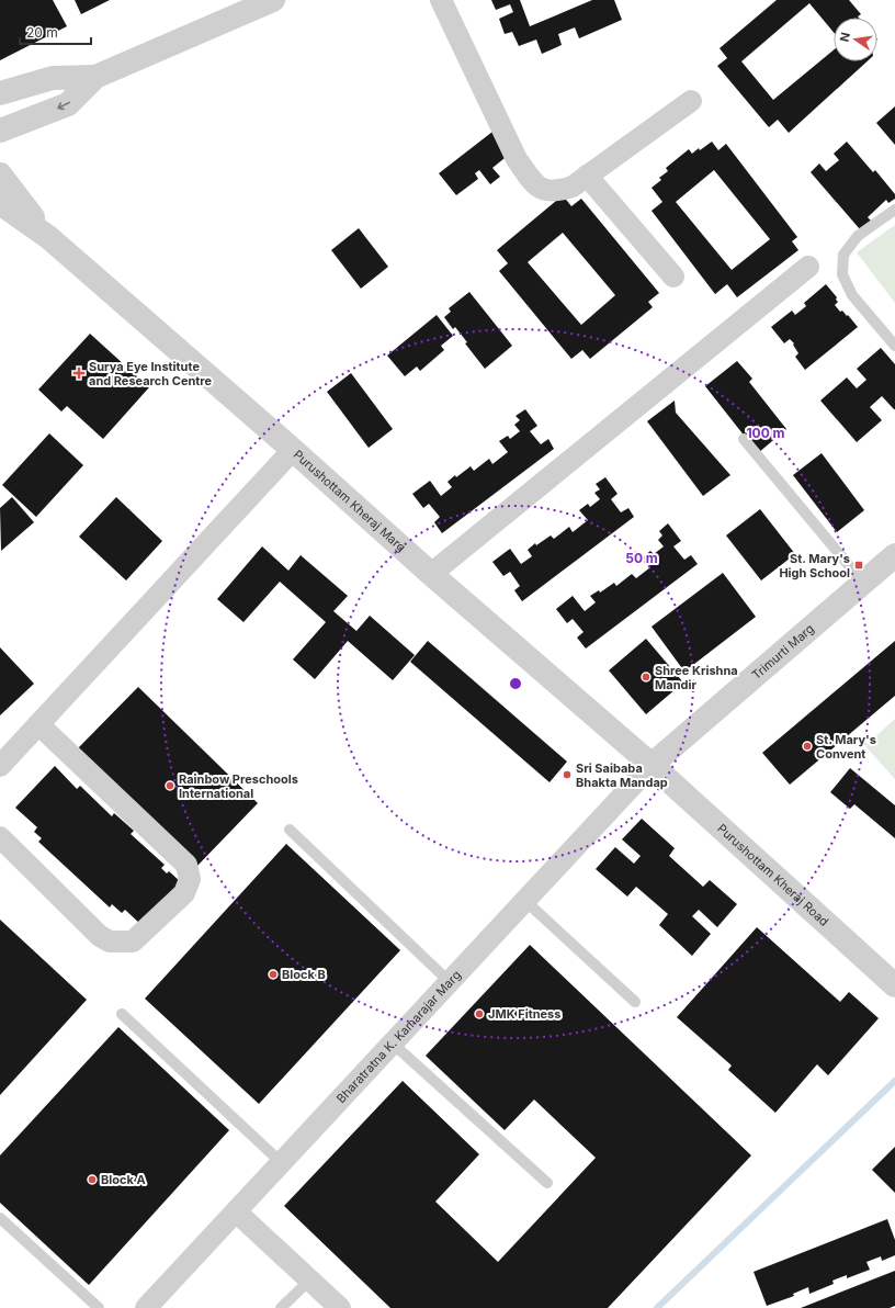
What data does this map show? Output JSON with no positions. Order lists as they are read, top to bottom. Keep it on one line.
{"streets":{"street":["Purushottam Kheraj Marg","Trimurti Marg","Purushottam Kheraj Road","Bharatratna K. Kamarajar Marg"]},"crossings":[["Purushottam Kheraj Marg","Trimurti Marg"],["Purushottam Kheraj Marg","Purushottam Kheraj Road"],["Purushottam Kheraj Marg","Bharatratna K. Kamarajar Marg"],["Trimurti Marg","Purushottam Kheraj Road"],["Trimurti Marg","Bharatratna K. Kamarajar Marg"],["Purushottam Kheraj Road","Bharatratna K. Kamarajar Marg"]],"places":{"health":["Surya Eye Institute and Research Centre"],"transit":["St. Mary's High School"],"other":["Shree Krishna Mandir","St. Mary's Convent","Sri Saibaba Bhakta Mandap","Rainbow Preschools International","Block B","JMK Fitness","Block A"]},"scale_bar":"20 m","north":"left","rings":["100 m","50 m"]}
